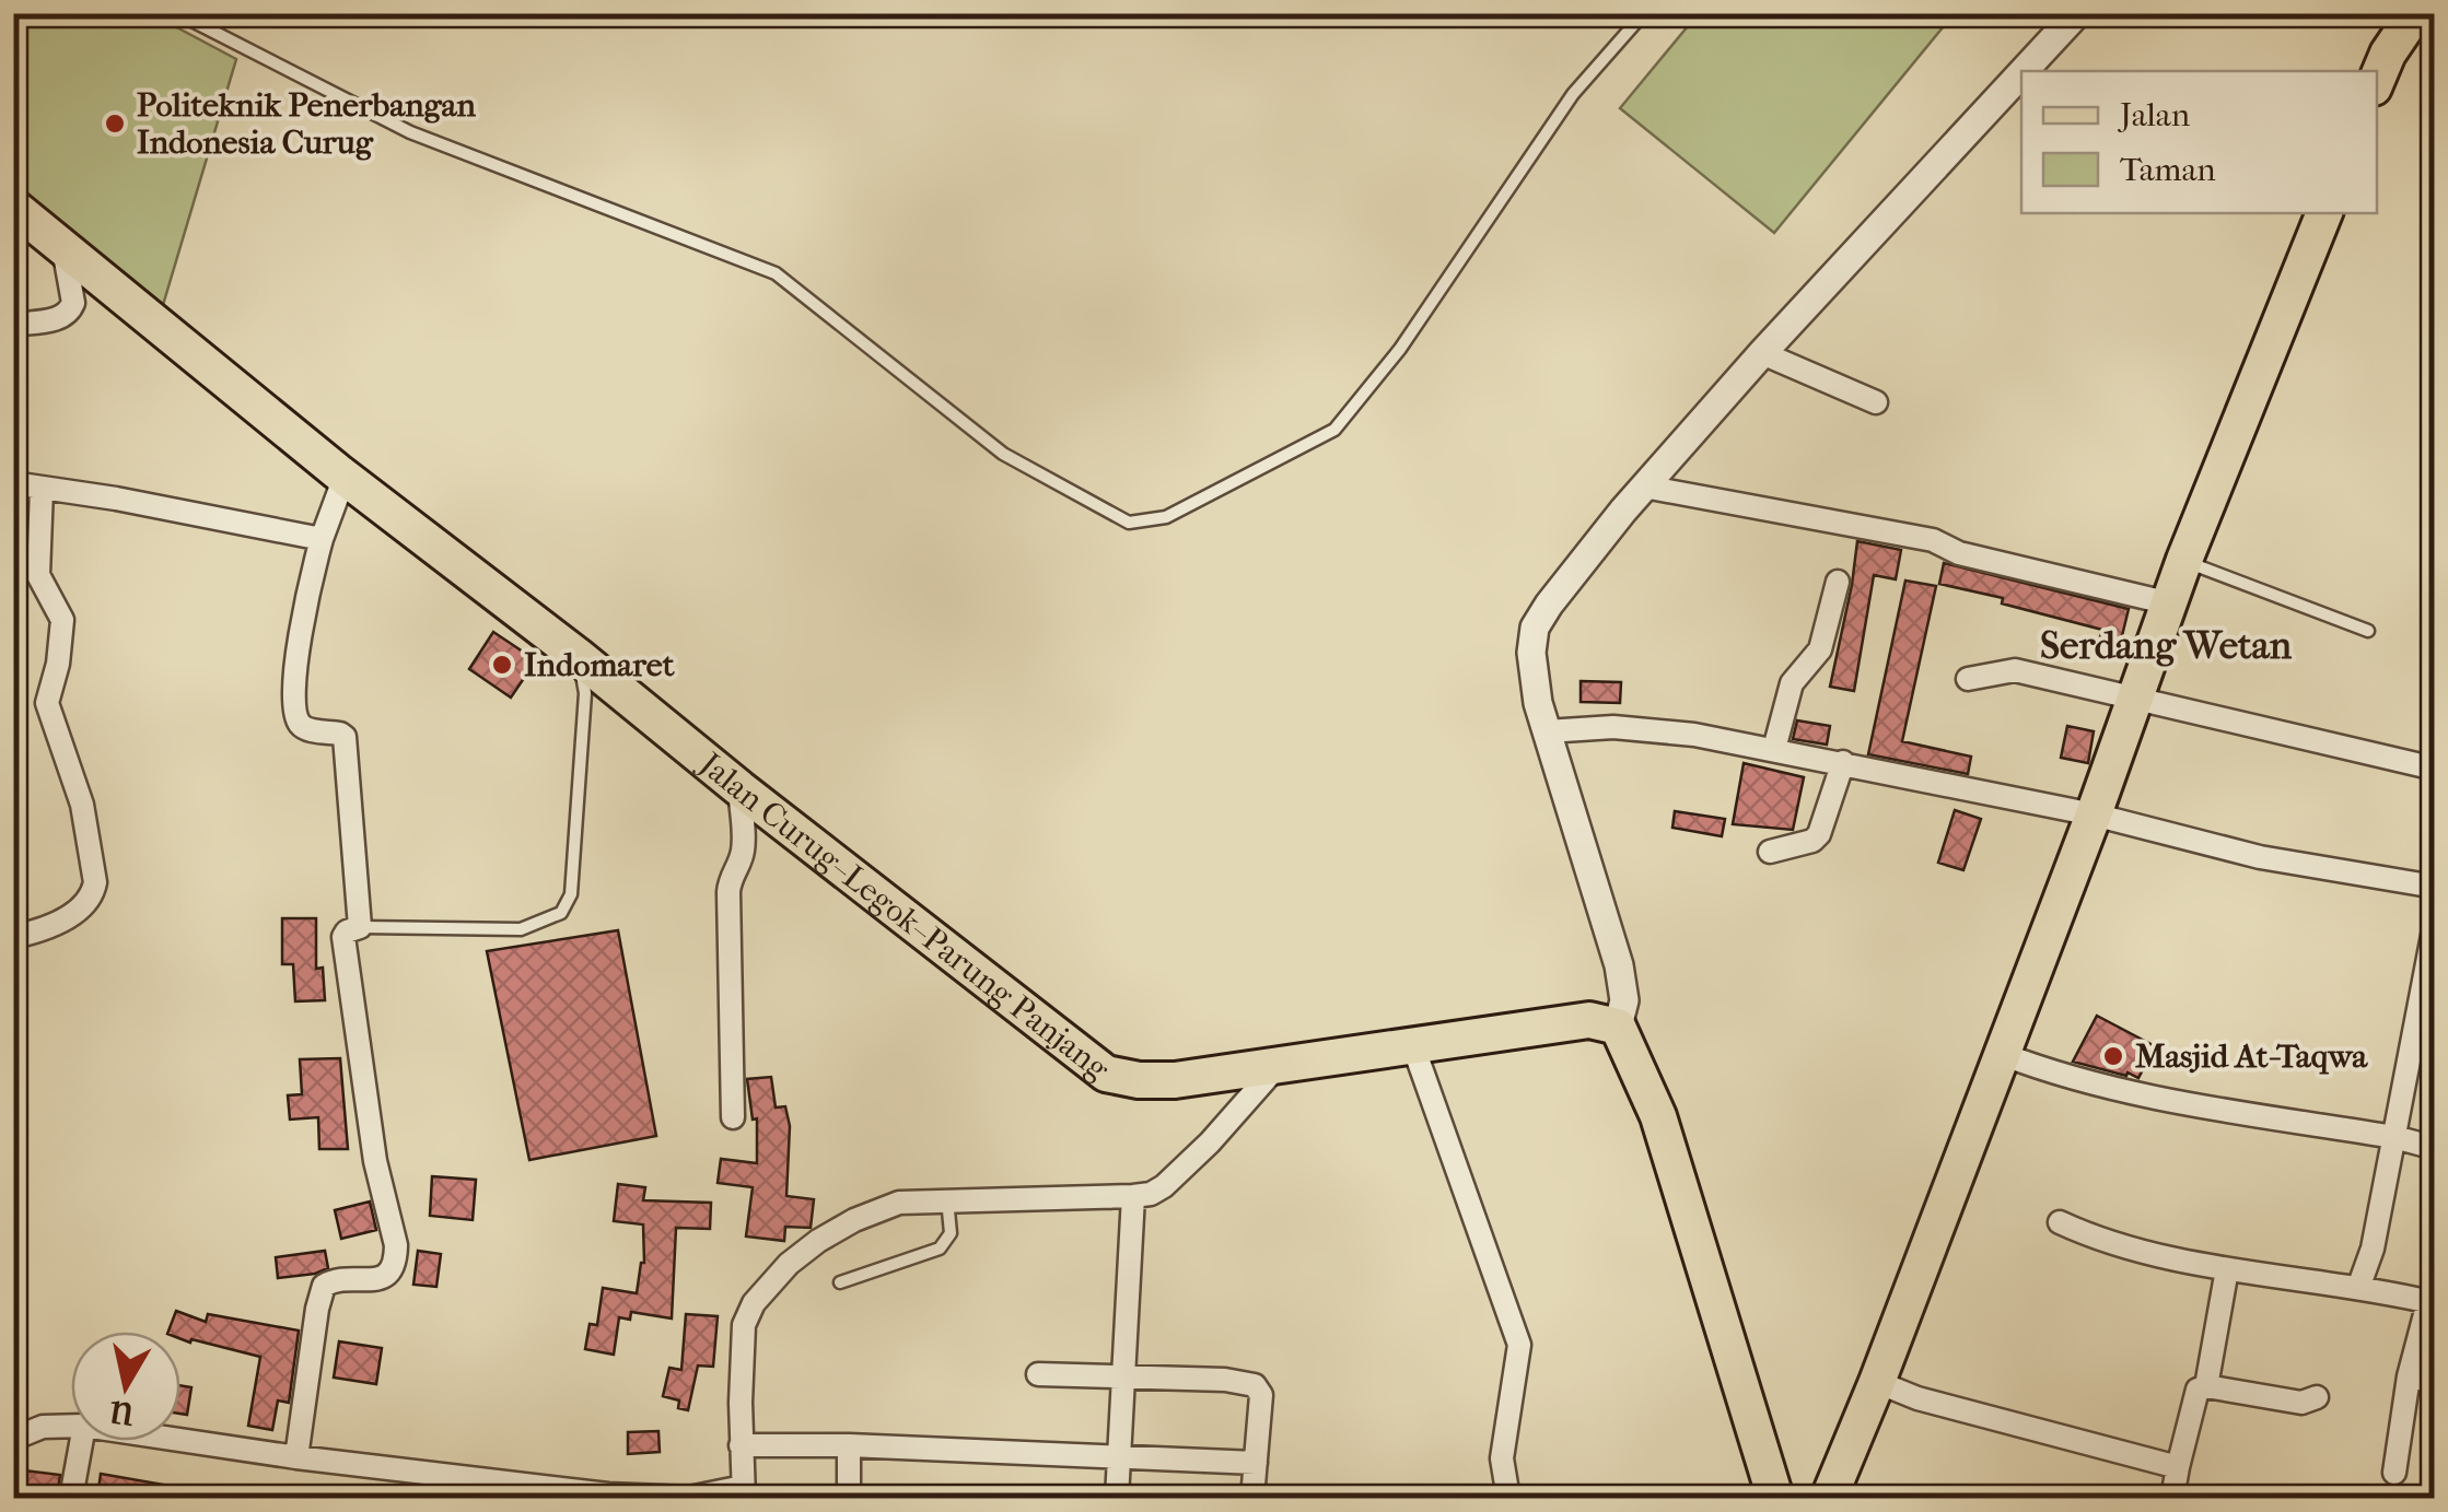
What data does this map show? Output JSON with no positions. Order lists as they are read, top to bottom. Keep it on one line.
{"streets":{"main road":["Jalan Curug–Legok–Parung Panjang"]},"districts":["Serdang Wetan"],"places":["Politeknik Penerbangan Indonesia Curug","Indomaret","Masjid At-Taqwa"],"legend":["Jalan","Taman"],"north":"bottom"}
